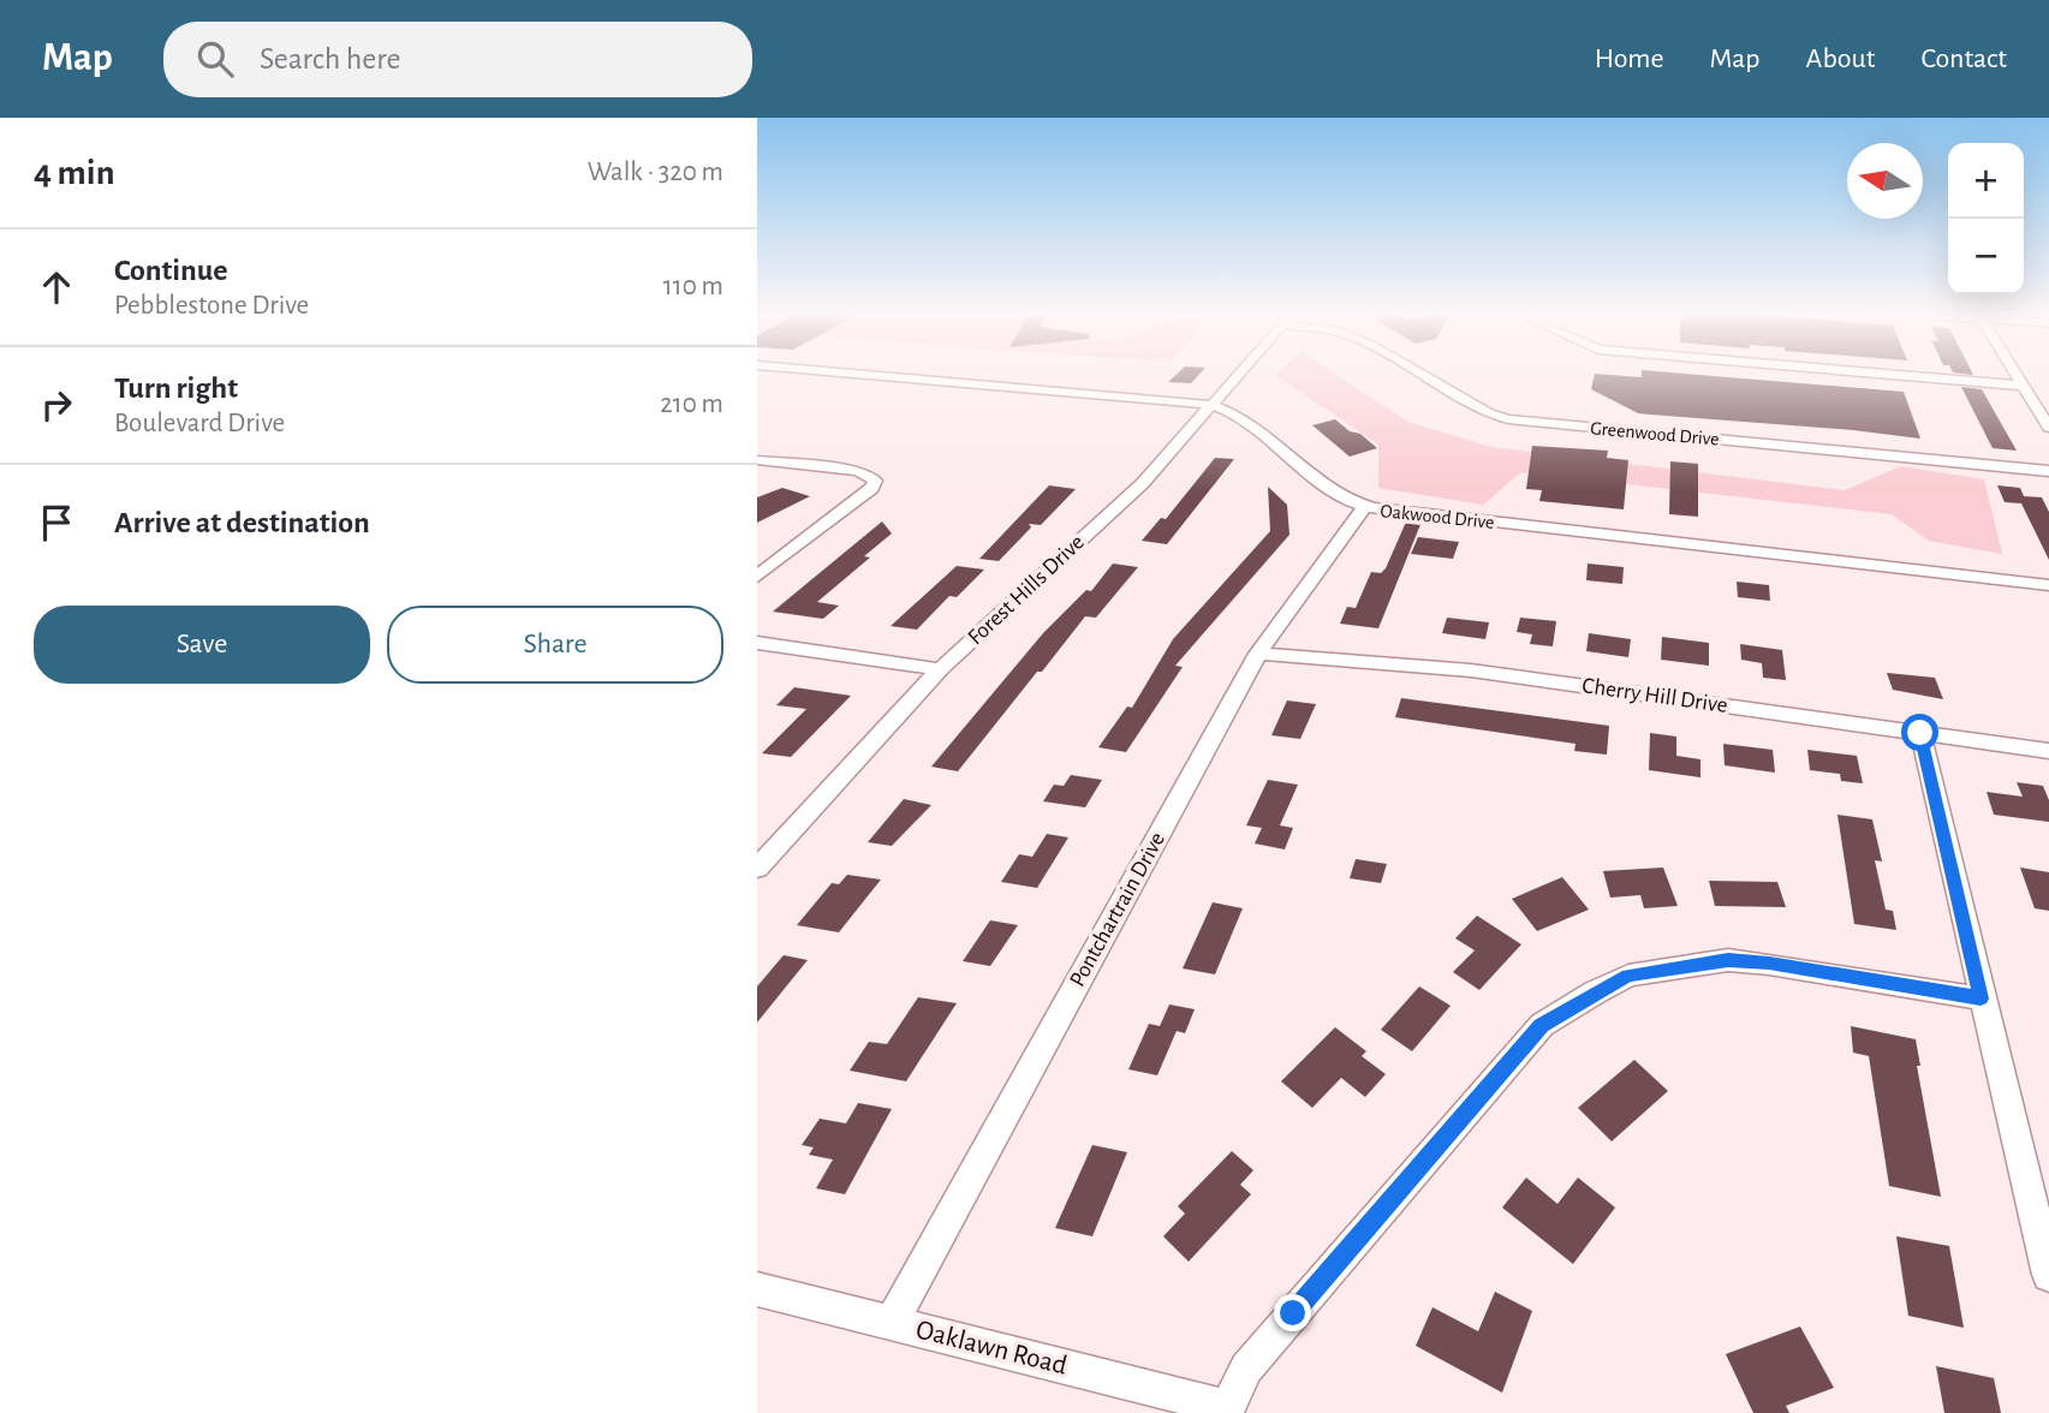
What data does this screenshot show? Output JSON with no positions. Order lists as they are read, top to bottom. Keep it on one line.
{"streets":{"street":["Greenwood Drive","Oakwood Drive","Forest Hills Drive","Cherry Hill Drive","Pontchartrain Drive","Oaklawn Road"]},"crossings":[["Oakwood Drive","Forest Hills Drive"],["Oakwood Drive","Pontchartrain Drive"],["Cherry Hill Drive","Pontchartrain Drive"],["Pontchartrain Drive","Oaklawn Road"]],"north":"left","page":{"header":"Map","search":"Search here","nav":["Home","Map","About","Contact"],"heading":["4 min","Walk · 320 m"],"map_buttons":["+","−"],"list":[["Continue","Pebblestone Drive","110 m"],["Turn right","Boulevard Drive","210 m"],"Arrive at destination"],"buttons":["Save","Share"]}}
